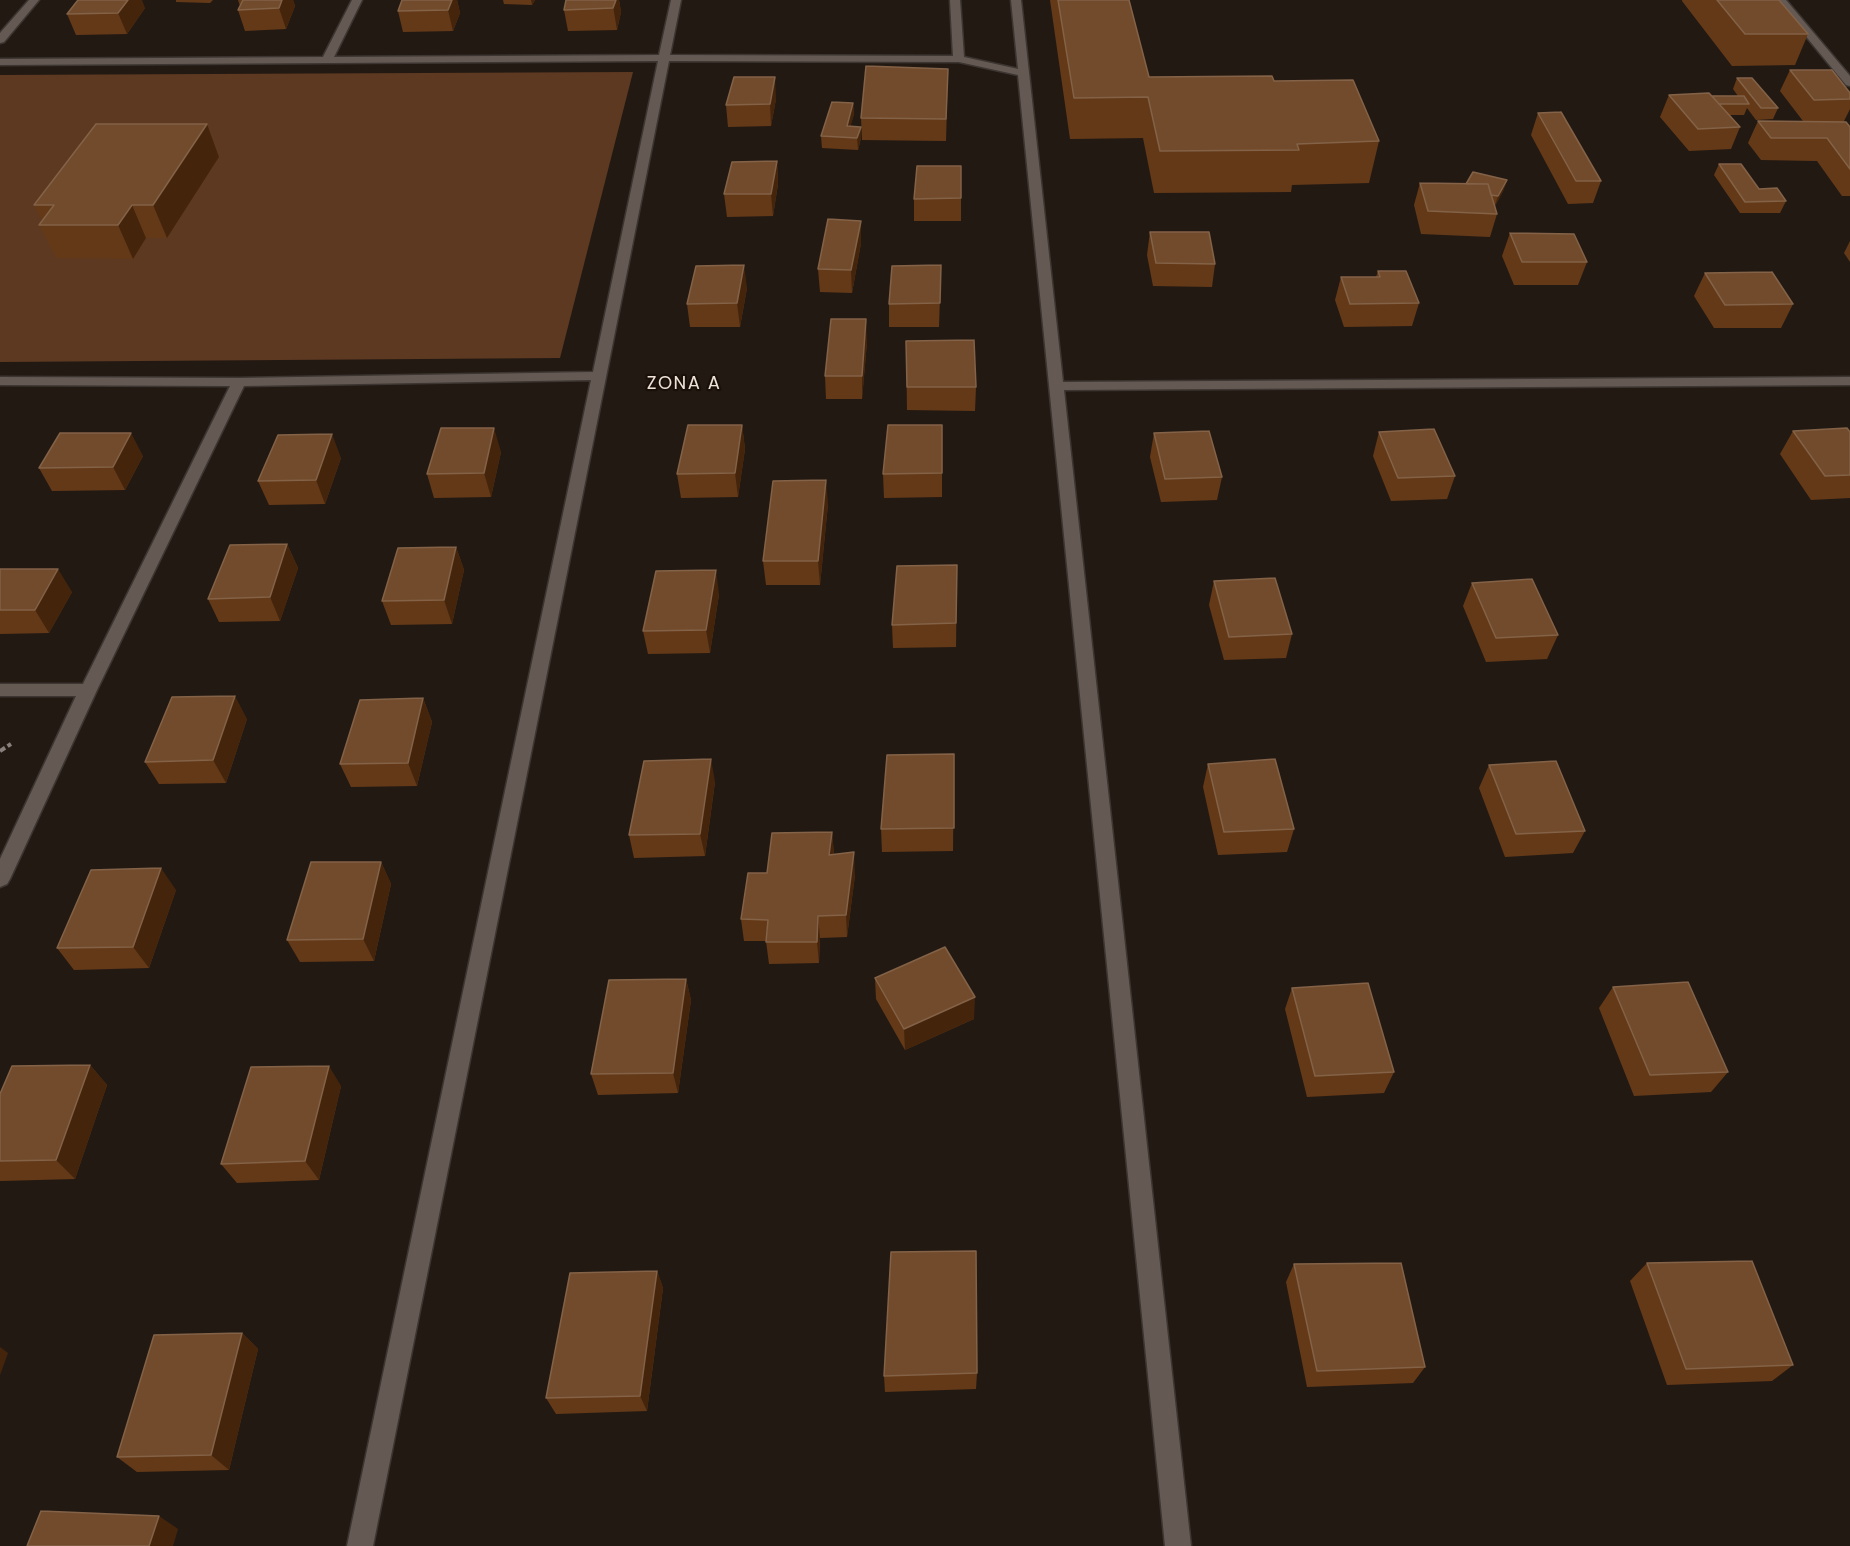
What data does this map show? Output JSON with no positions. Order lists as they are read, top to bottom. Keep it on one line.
{"districts":["ZONA A"]}
